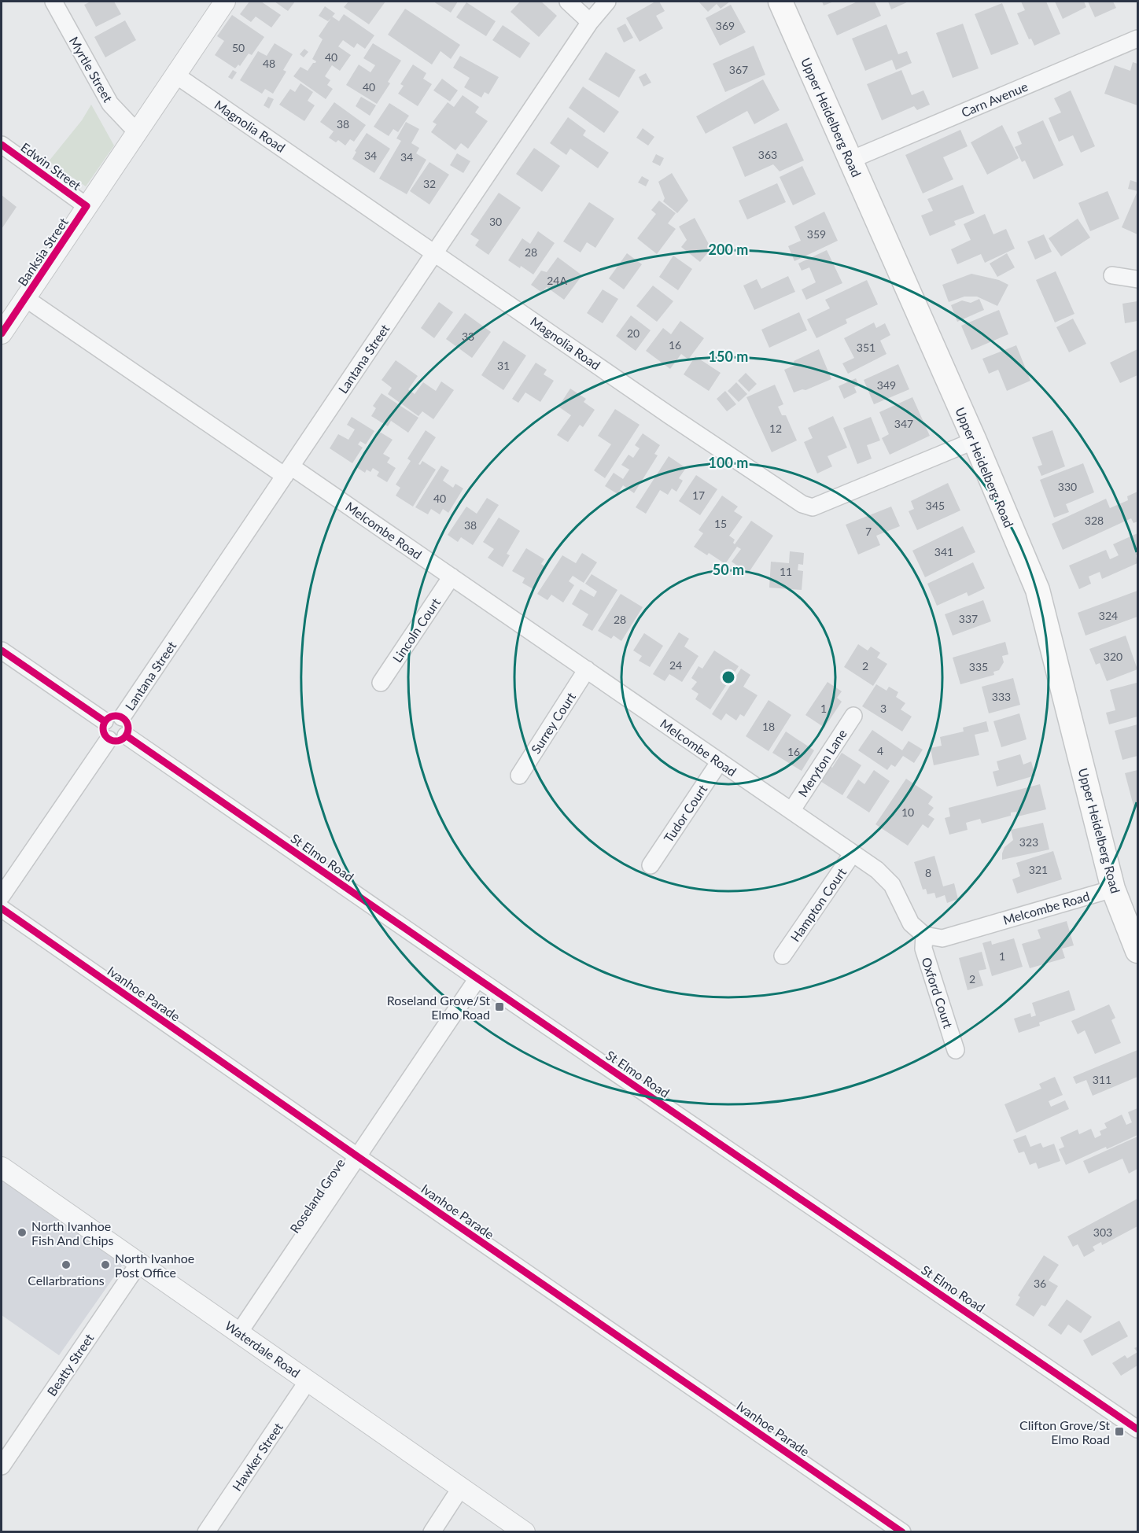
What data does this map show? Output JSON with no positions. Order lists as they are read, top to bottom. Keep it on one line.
{"streets":{"main road":["Upper Heidelberg Road"],"street":["Myrtle Street","Carn Avenue","Magnolia Road","Edwin Street","Banksia Street","Lantana Street","Melcombe Road","Lincoln Court","Surrey Court","Meryton Lane","Tudor Court","St Elmo Road","Hampton Court","Oxford Court","Ivanhoe Parade","Roseland Grove","Waterdale Road","Beatty Street","Hawker Street"]},"crossings":[["Myrtle Street","Banksia Street"],["Carn Avenue","Upper Heidelberg Road"],["Upper Heidelberg Road","Magnolia Road"],["Upper Heidelberg Road","Melcombe Road"],["Magnolia Road","Banksia Street"],["Magnolia Road","Lantana Street"],["Edwin Street","Banksia Street"],["Banksia Street","Melcombe Road"],["Lantana Street","Melcombe Road"],["Lantana Street","St Elmo Road"],["Melcombe Road","Lincoln Court"],["Melcombe Road","Surrey Court"],["Melcombe Road","Meryton Lane"],["Melcombe Road","Tudor Court"],["Melcombe Road","Hampton Court"],["Melcombe Road","Oxford Court"],["St Elmo Road","Roseland Grove"],["Ivanhoe Parade","Roseland Grove"],["Roseland Grove","Waterdale Road"],["Waterdale Road","Beatty Street"],["Waterdale Road","Hawker Street"]],"places":{"transit":["Roseland Grove/St Elmo Road","Clifton Grove/St Elmo Road"],"other":["North Ivanhoe Fish And Chips","Cellarbrations","North Ivanhoe Post Office"]},"house_numbers":["369","50","40","48","367","40","38","363","34","34","32","30","359","28","24A","20","33","16","351","31","349","347","12","330","17","40","345","328","15","38","7","341","11","324","337","28","320","24","2","335","333","1","3","18","4","16","10","323","321","8","1","2","311","303","36"],"rings":["200 m","150 m","100 m","50 m"]}
